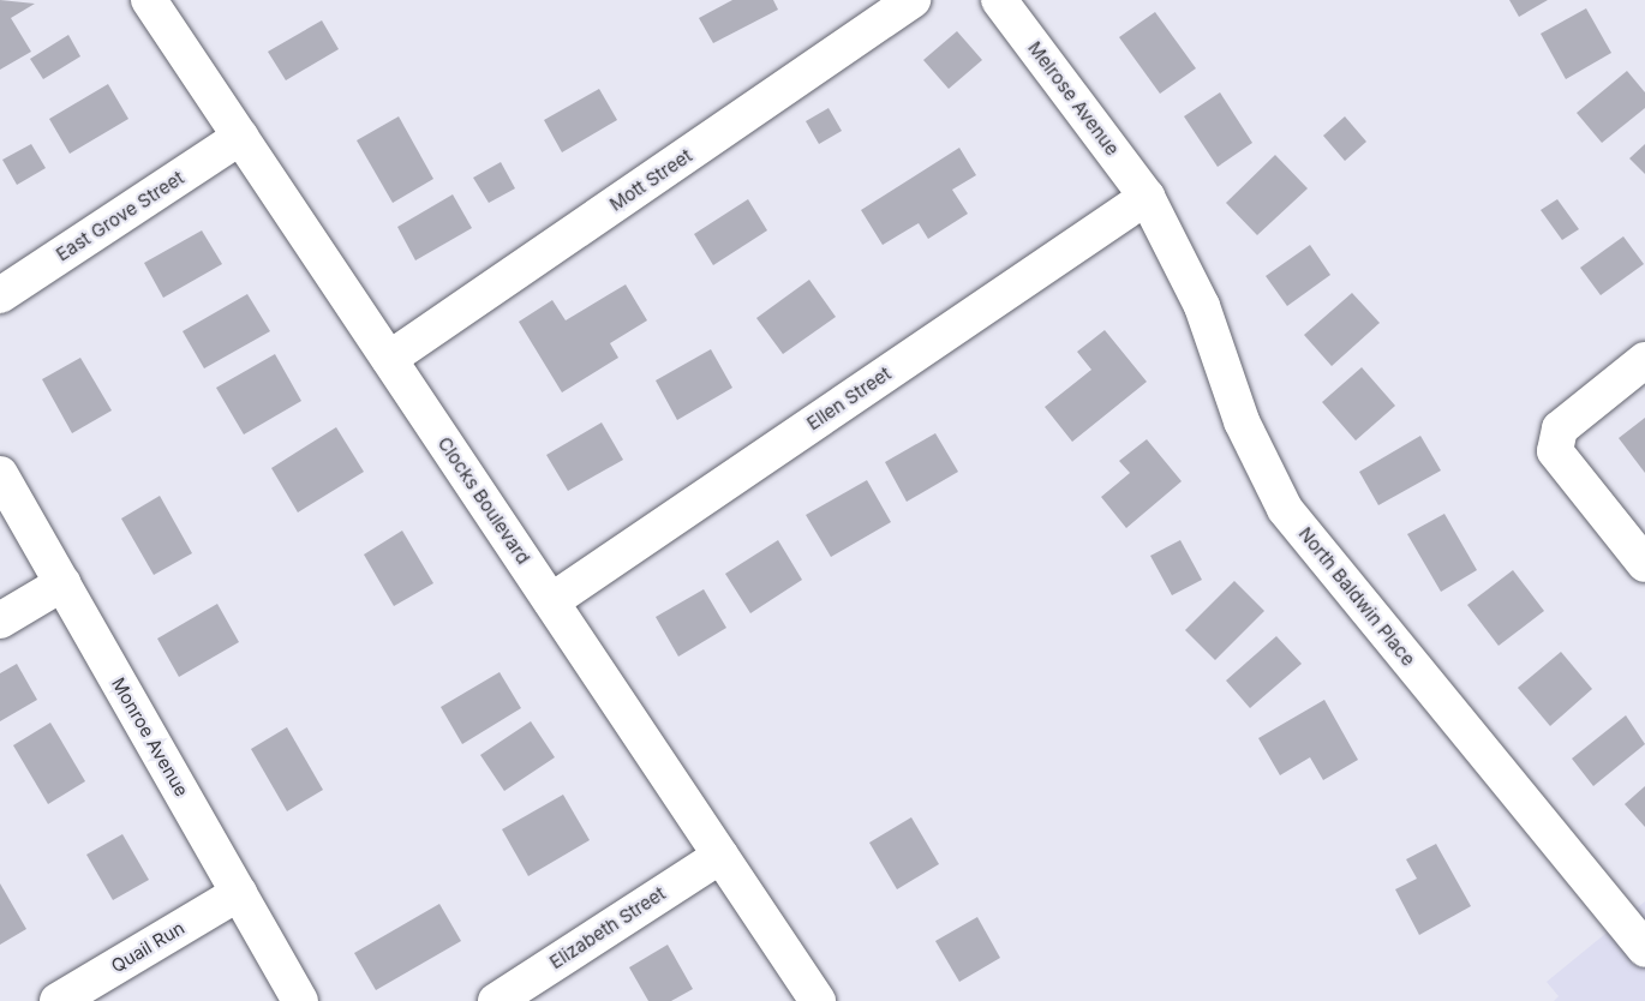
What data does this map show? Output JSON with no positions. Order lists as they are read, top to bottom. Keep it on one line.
{"streets":{"street":["Melrose Avenue","Mott Street","East Grove Street","Ellen Street","Clocks Boulevard","North Baldwin Place","Monroe Avenue","Elizabeth Street","Quail Run"]},"crossings":[["Melrose Avenue","Ellen Street"],["Melrose Avenue","North Baldwin Place"],["Mott Street","Clocks Boulevard"],["East Grove Street","Clocks Boulevard"],["Ellen Street","Clocks Boulevard"],["Ellen Street","North Baldwin Place"],["Clocks Boulevard","Elizabeth Street"],["Monroe Avenue","Quail Run"]]}
